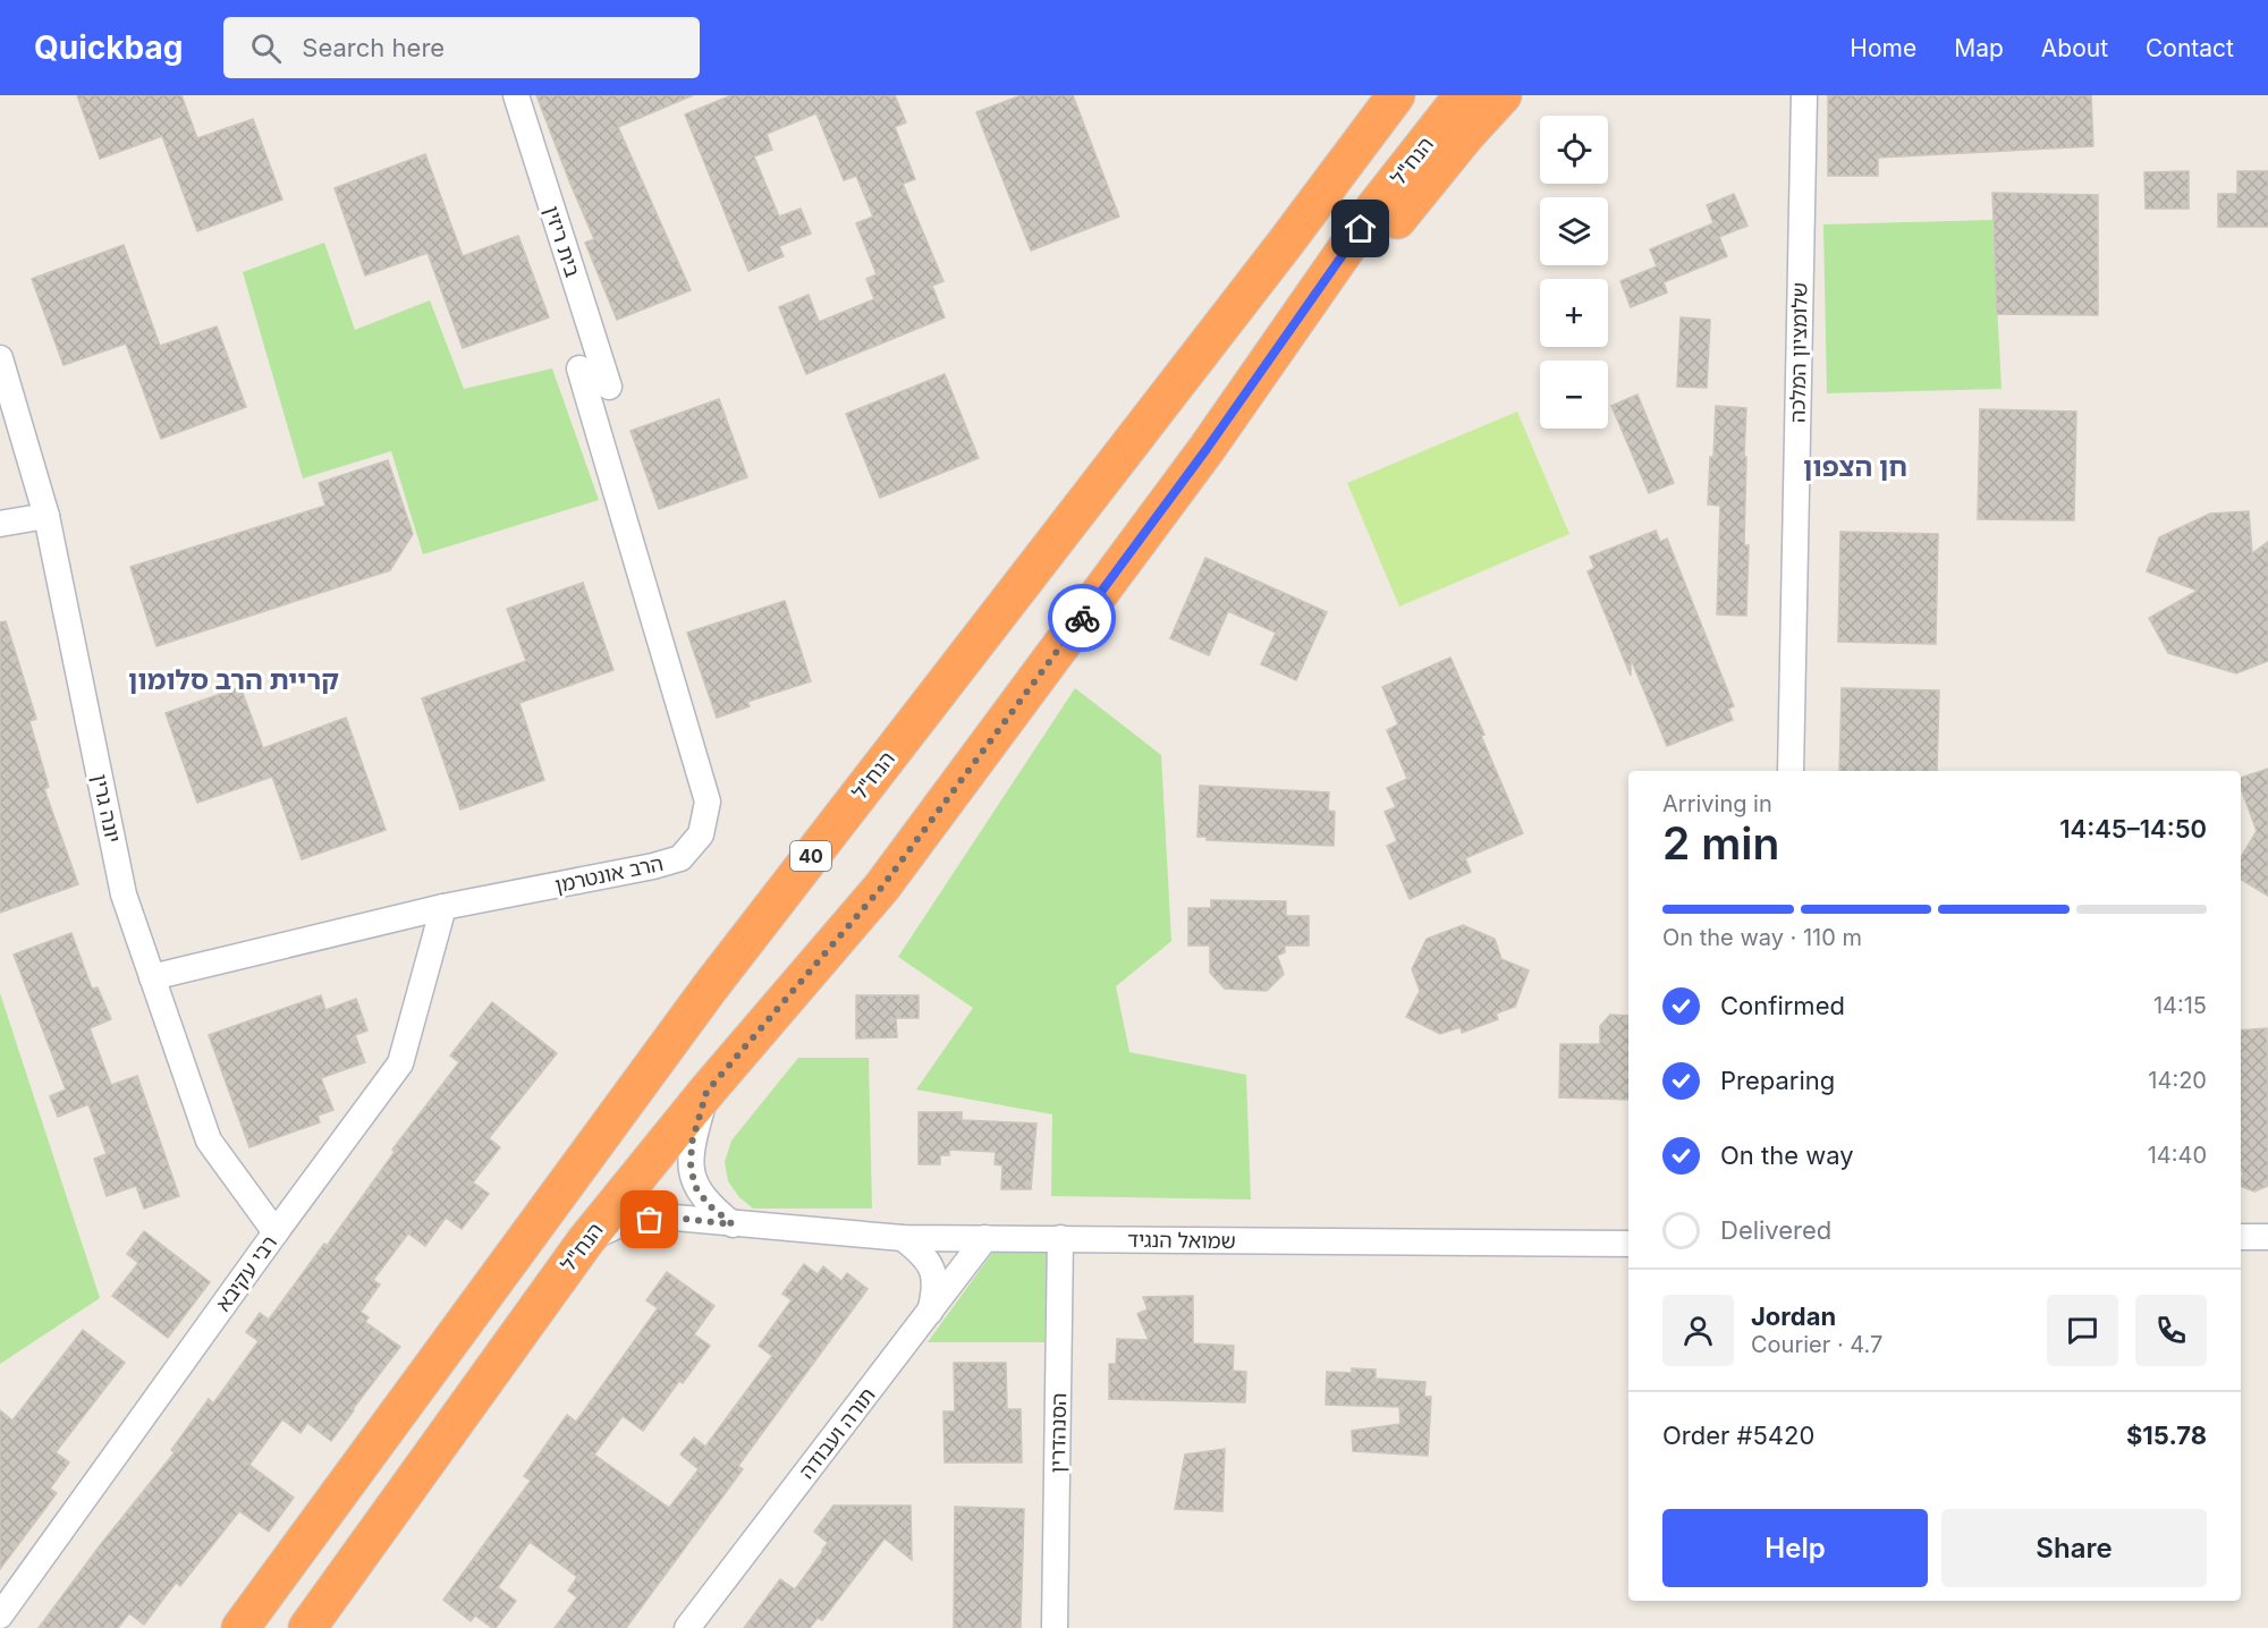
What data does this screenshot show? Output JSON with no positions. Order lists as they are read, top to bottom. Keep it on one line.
{"streets":{"highway":["הנח\"ל","40"],"street":["בית ריזין","שלומציון המלכה","יונה גרין","הרב אונטרמן","שמואל הנגיד","רבי עקיבא","תורה ועבודה","הסנהדרין"]},"crossings":[["הנח\"ל","שמואל הנגיד"],["יונה גרין","הרב אונטרמן"],["יונה גרין","רבי עקיבא"],["הרב אונטרמן","רבי עקיבא"],["שמואל הנגיד","תורה ועבודה"],["שמואל הנגיד","הסנהדרין"]],"districts":["חן הצפון","קריית הרב סלומון"],"page":{"header":"Quickbag","search":"Search here","nav":["Home","Map","About","Contact"],"map_buttons":["+","−"],"heading":["2 min","Arriving in","14:45–14:50"],"panel":["Jordan","Courier · 4.7","Order #5420","$15.78"],"bar":"On the way · 110 m","list":[["Confirmed","14:15"],["Preparing","14:20"],["On the way","14:40"],"Delivered"],"buttons":["Help","Share"]}}
